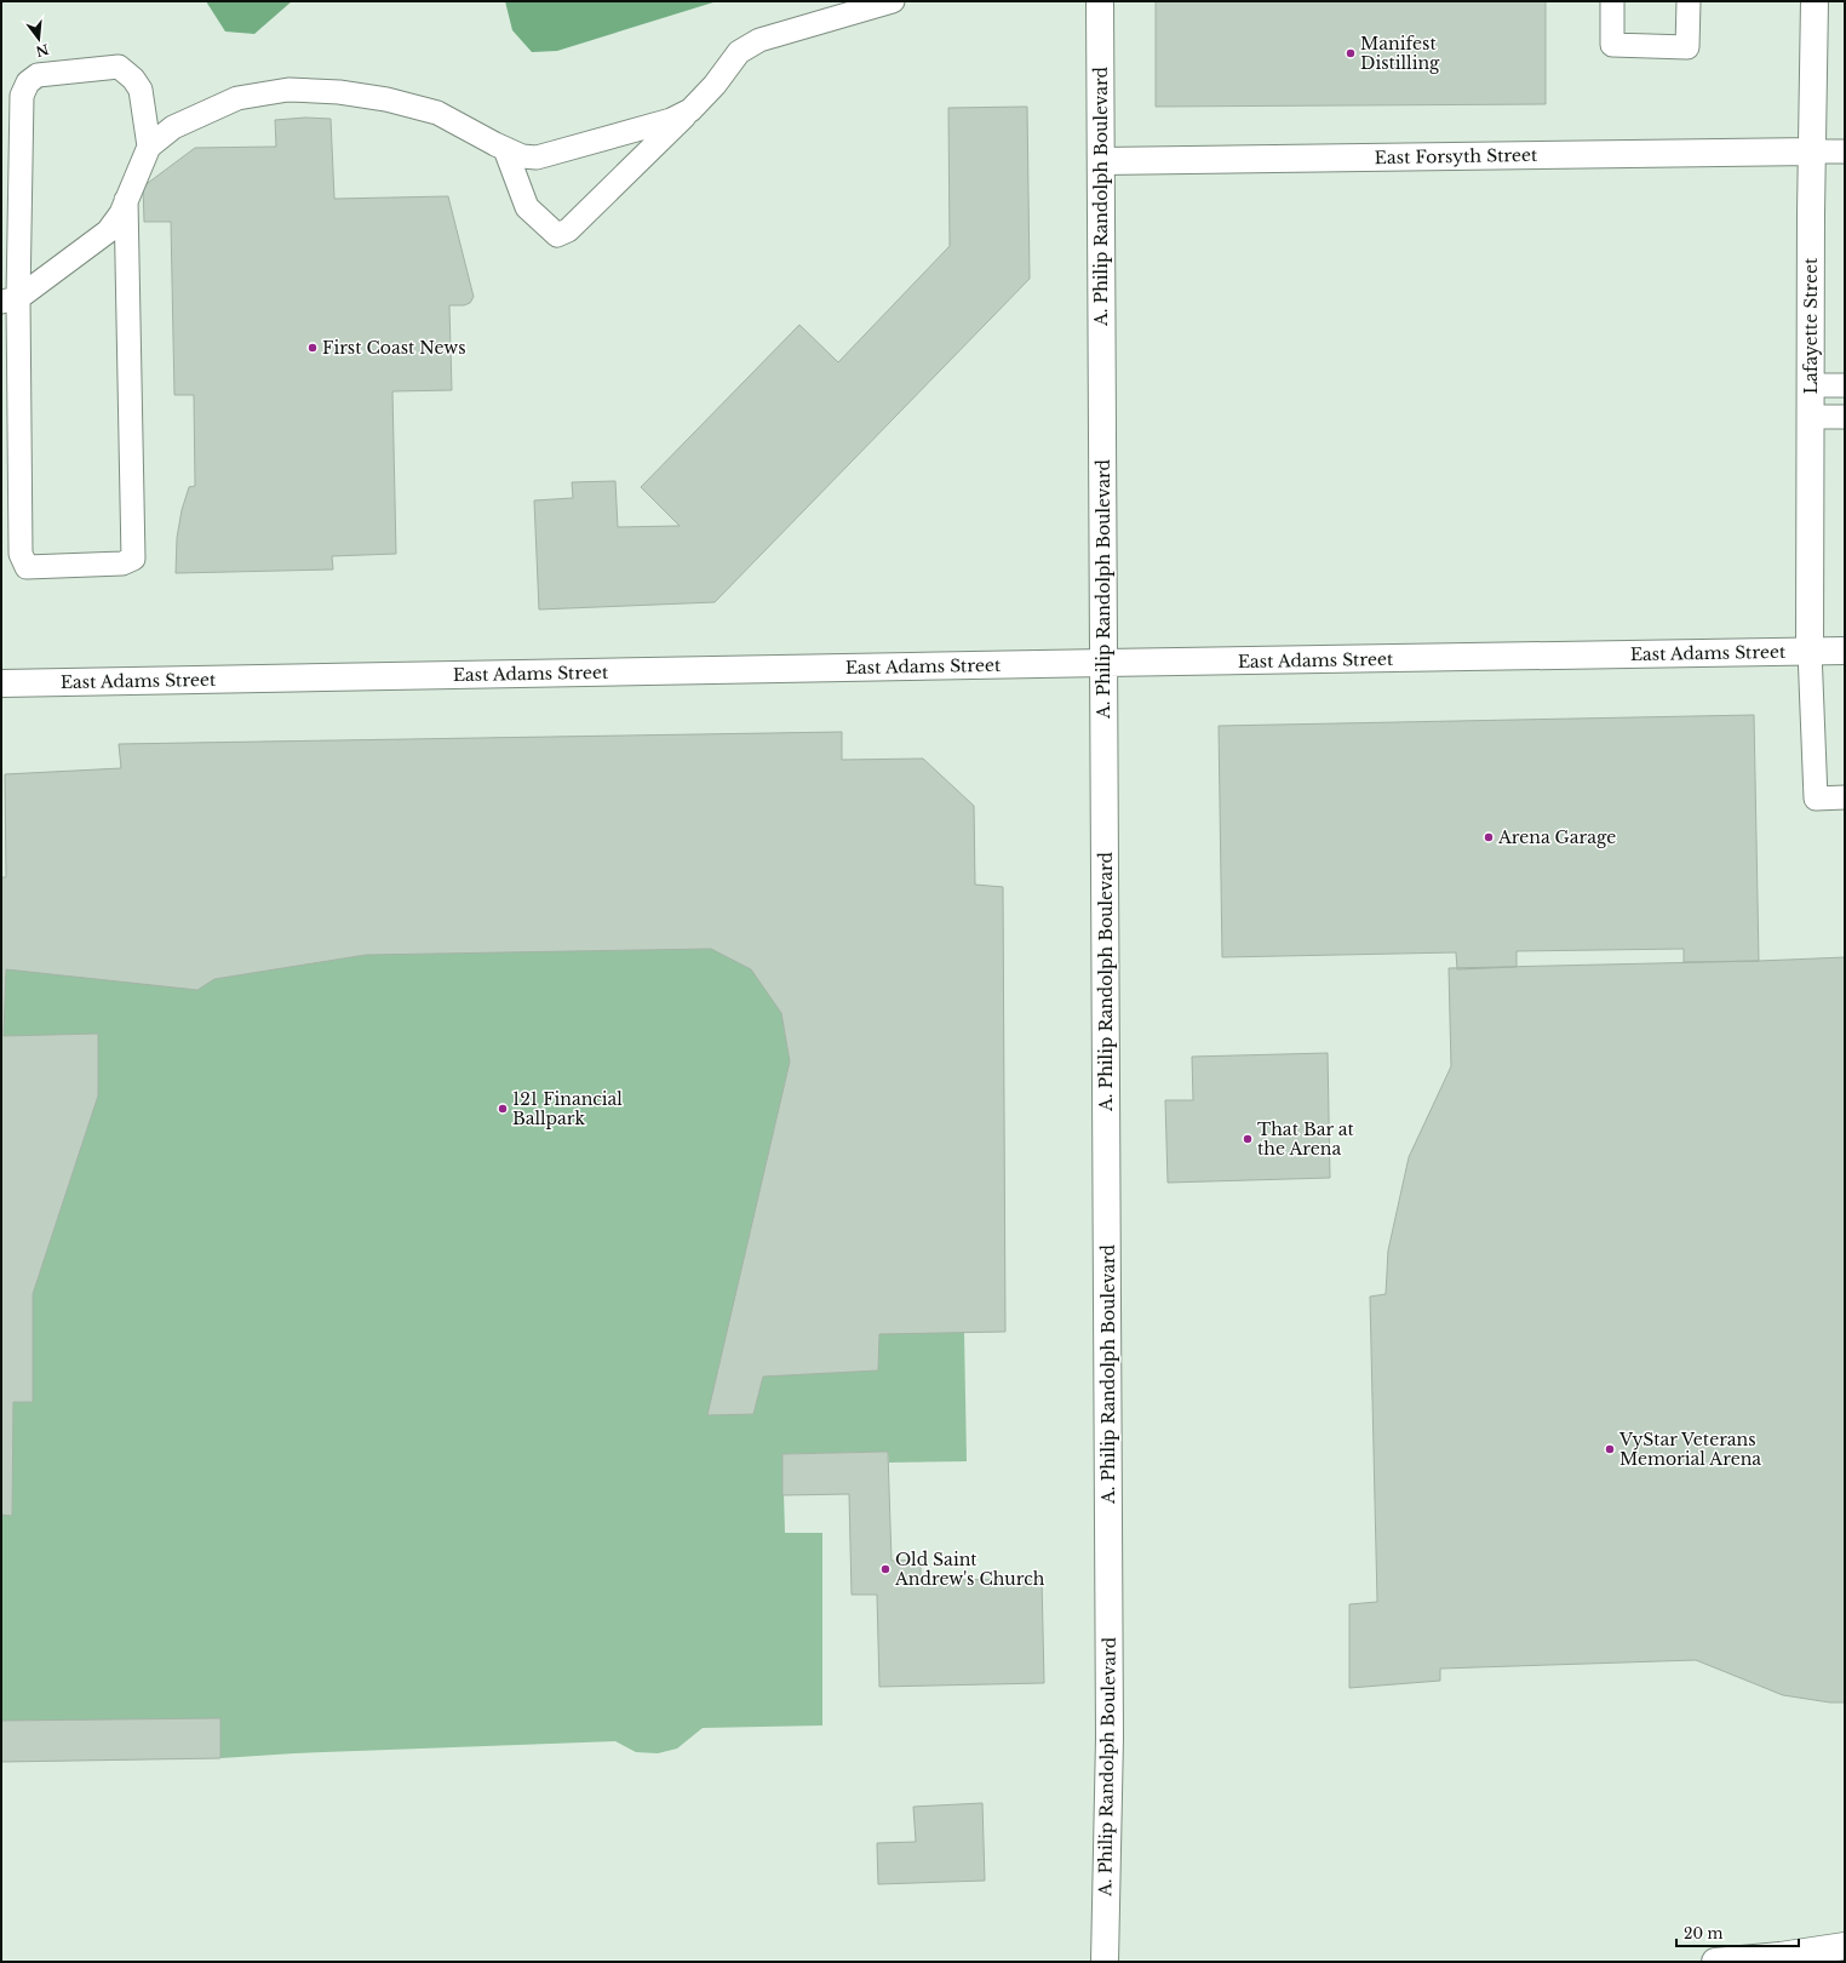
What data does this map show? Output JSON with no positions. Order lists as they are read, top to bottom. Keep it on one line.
{"streets":{"street":["East Forsyth Street","A. Philip Randolph Boulevard","Lafayette Street","East Adams Street"]},"crossings":[["East Forsyth Street","A. Philip Randolph Boulevard"],["East Forsyth Street","Lafayette Street"],["A. Philip Randolph Boulevard","East Adams Street"],["Lafayette Street","East Adams Street"]],"places":["Manifest Distilling","First Coast News","Arena Garage","121 Financial Ballpark","That Bar at the Arena","VyStar Veterans Memorial Arena","Old Saint Andrew's Church"],"scale_bar":"20 m","north":"bottom"}
